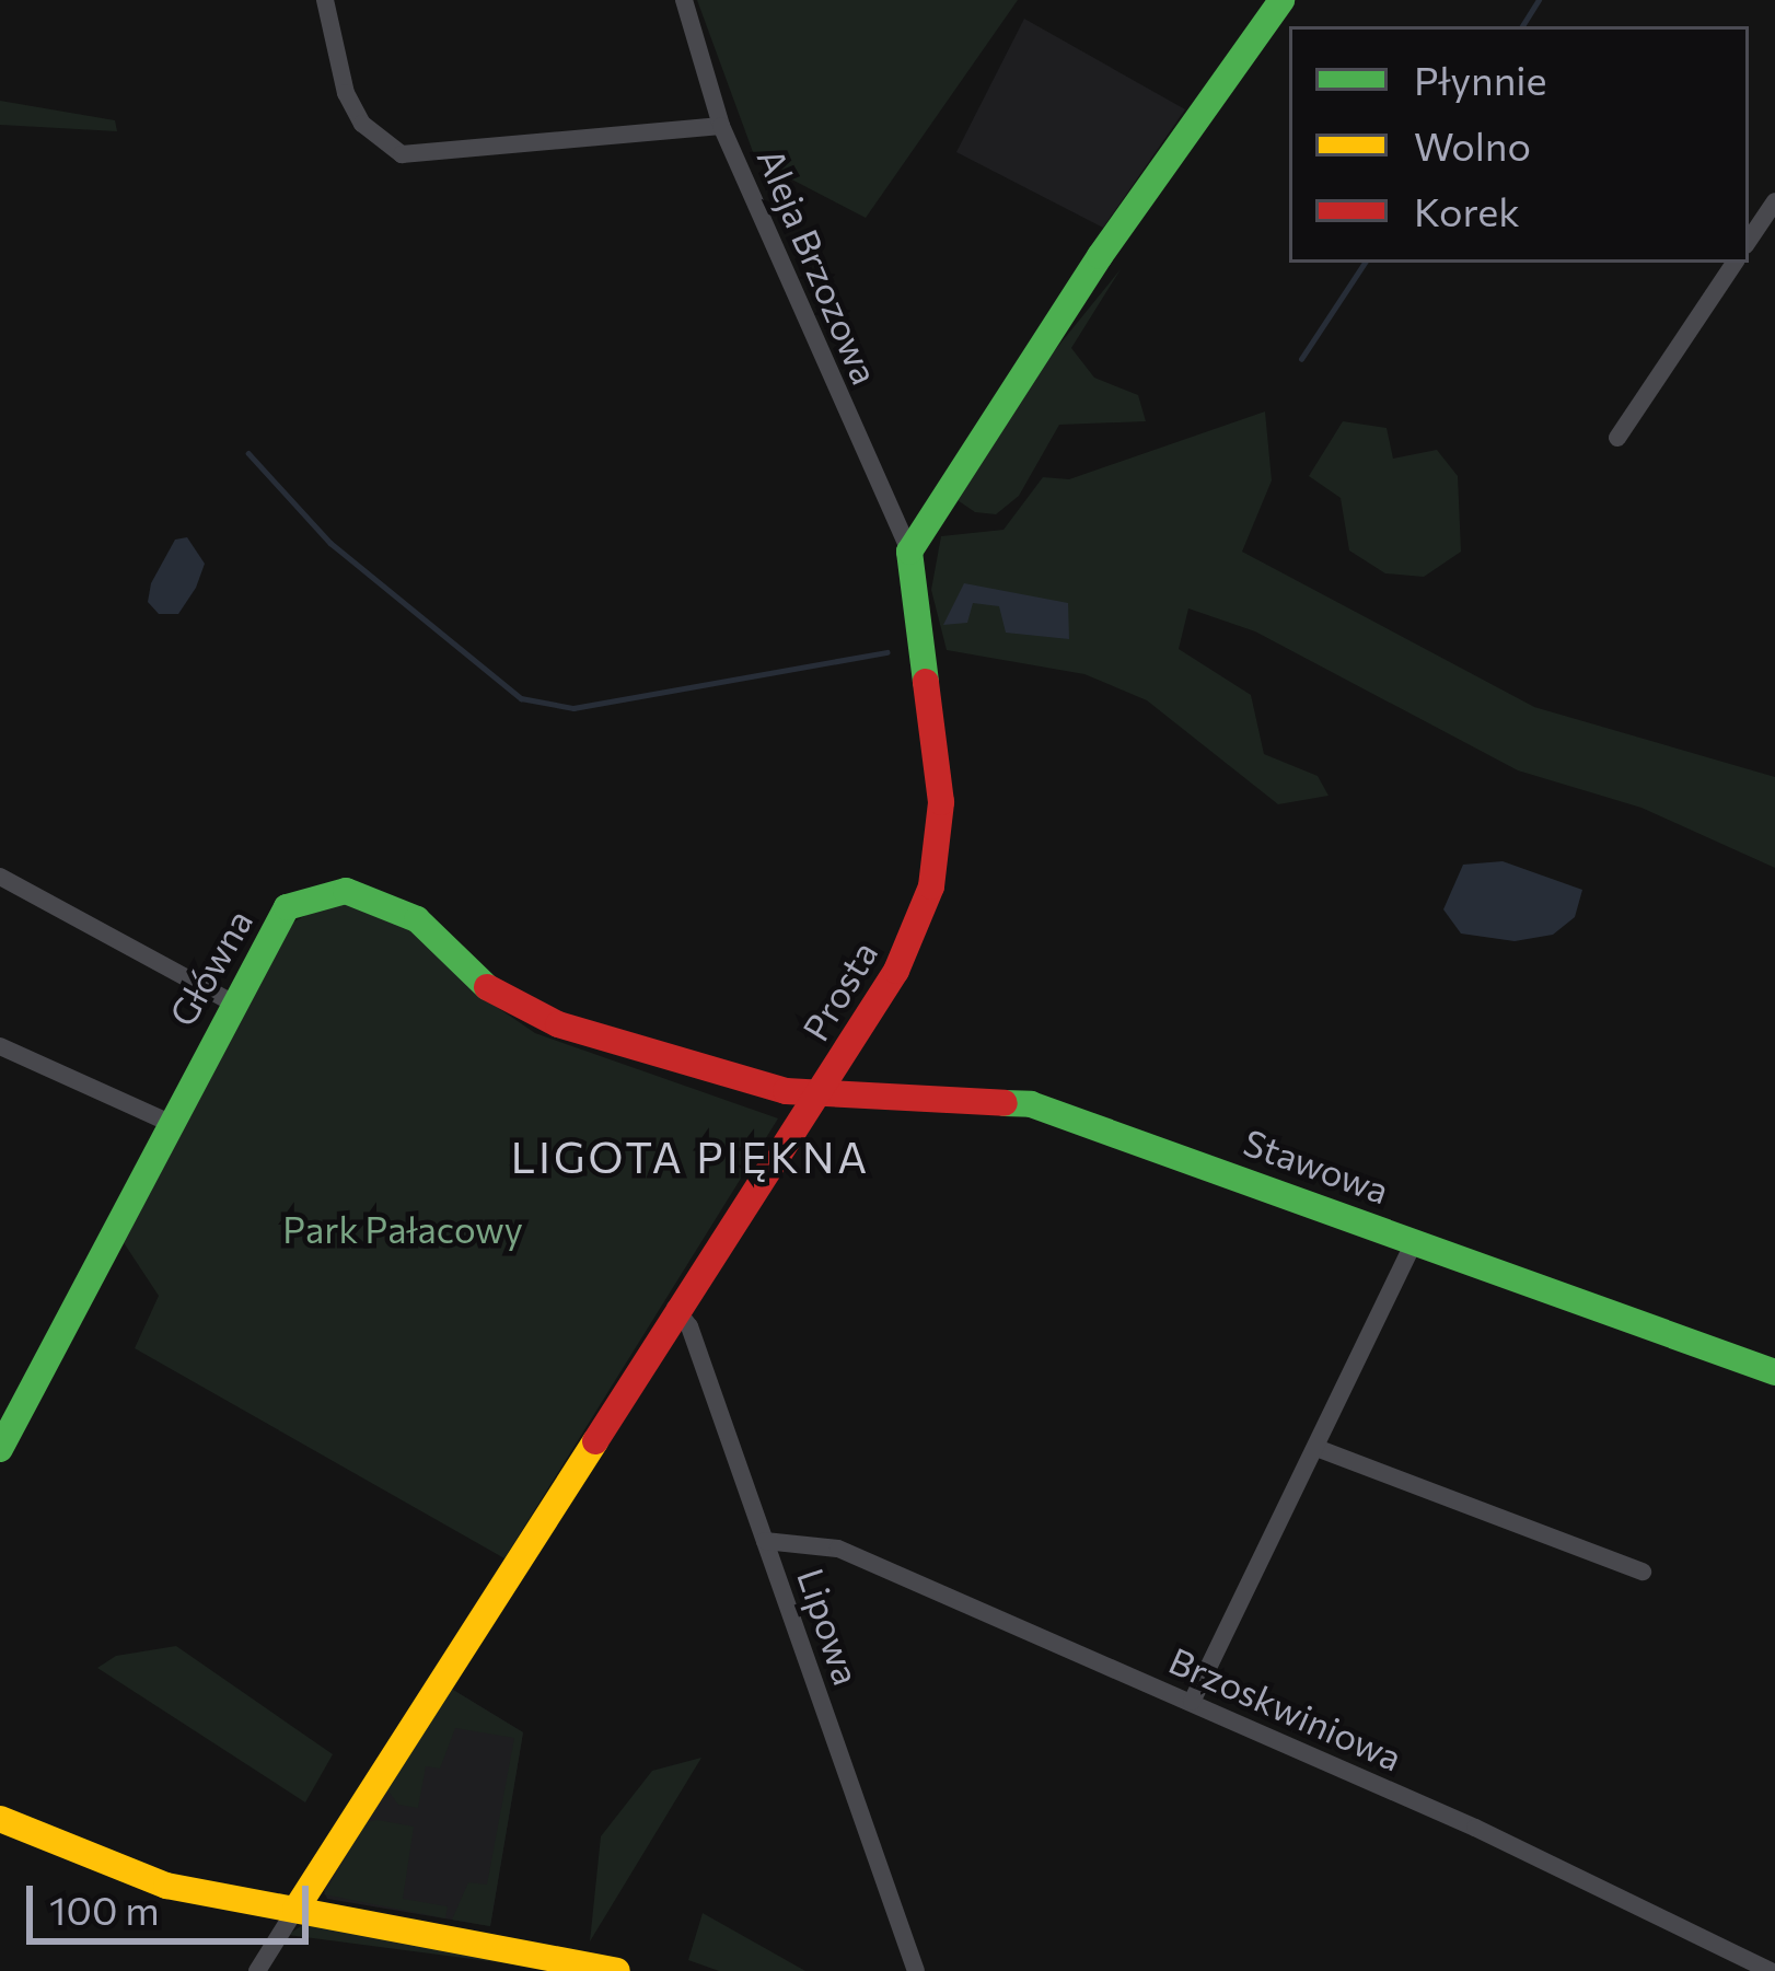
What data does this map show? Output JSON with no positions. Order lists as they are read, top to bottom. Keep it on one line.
{"streets":{"street":["Aleja Brzozowa","Główna","Prosta","Stawowa","Lipowa","Brzoskwiniowa"]},"crossings":[["Aleja Brzozowa","Prosta"],["Główna","Prosta"],["Główna","Stawowa"],["Prosta","Stawowa"],["Prosta","Lipowa"],["Lipowa","Brzoskwiniowa"]],"districts":["LIGOTA PIĘKNA"],"parks":["Park Pałacowy"],"legend":["Płynnie","Wolno","Korek"],"scale_bar":"100 m"}
